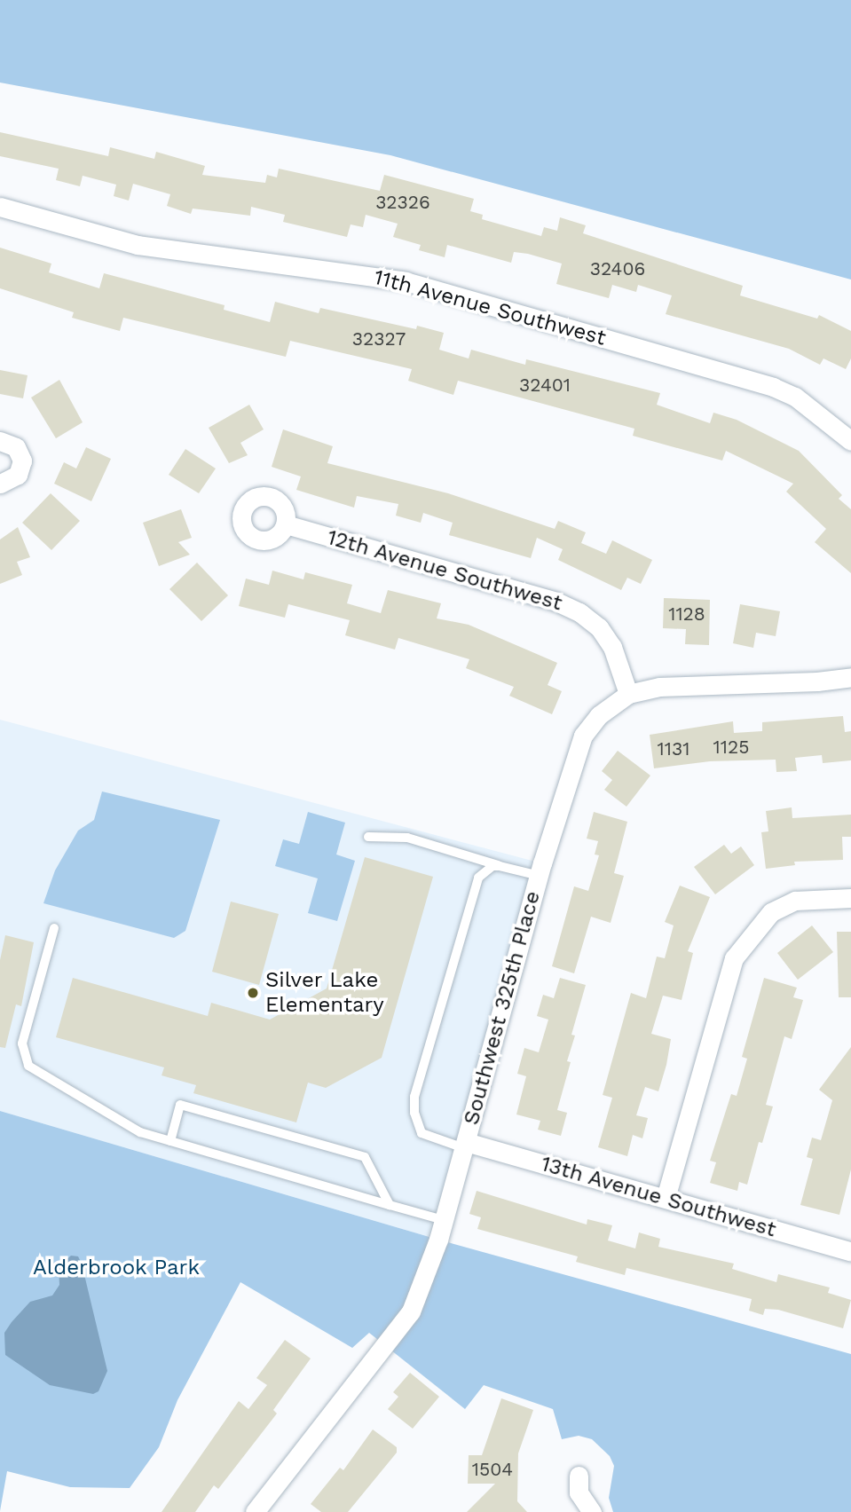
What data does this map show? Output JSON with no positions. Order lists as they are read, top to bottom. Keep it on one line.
{"streets":{"street":["11th Avenue Southwest","12th Avenue Southwest","Southwest 325th Place","13th Avenue Southwest"]},"crossings":[["12th Avenue Southwest","Southwest 325th Place"],["Southwest 325th Place","13th Avenue Southwest"]],"parks":["Alderbrook Park"],"places":["Silver Lake Elementary"],"house_numbers":["32326","32406","32327","32401","1128","1125","1131","1504"]}
